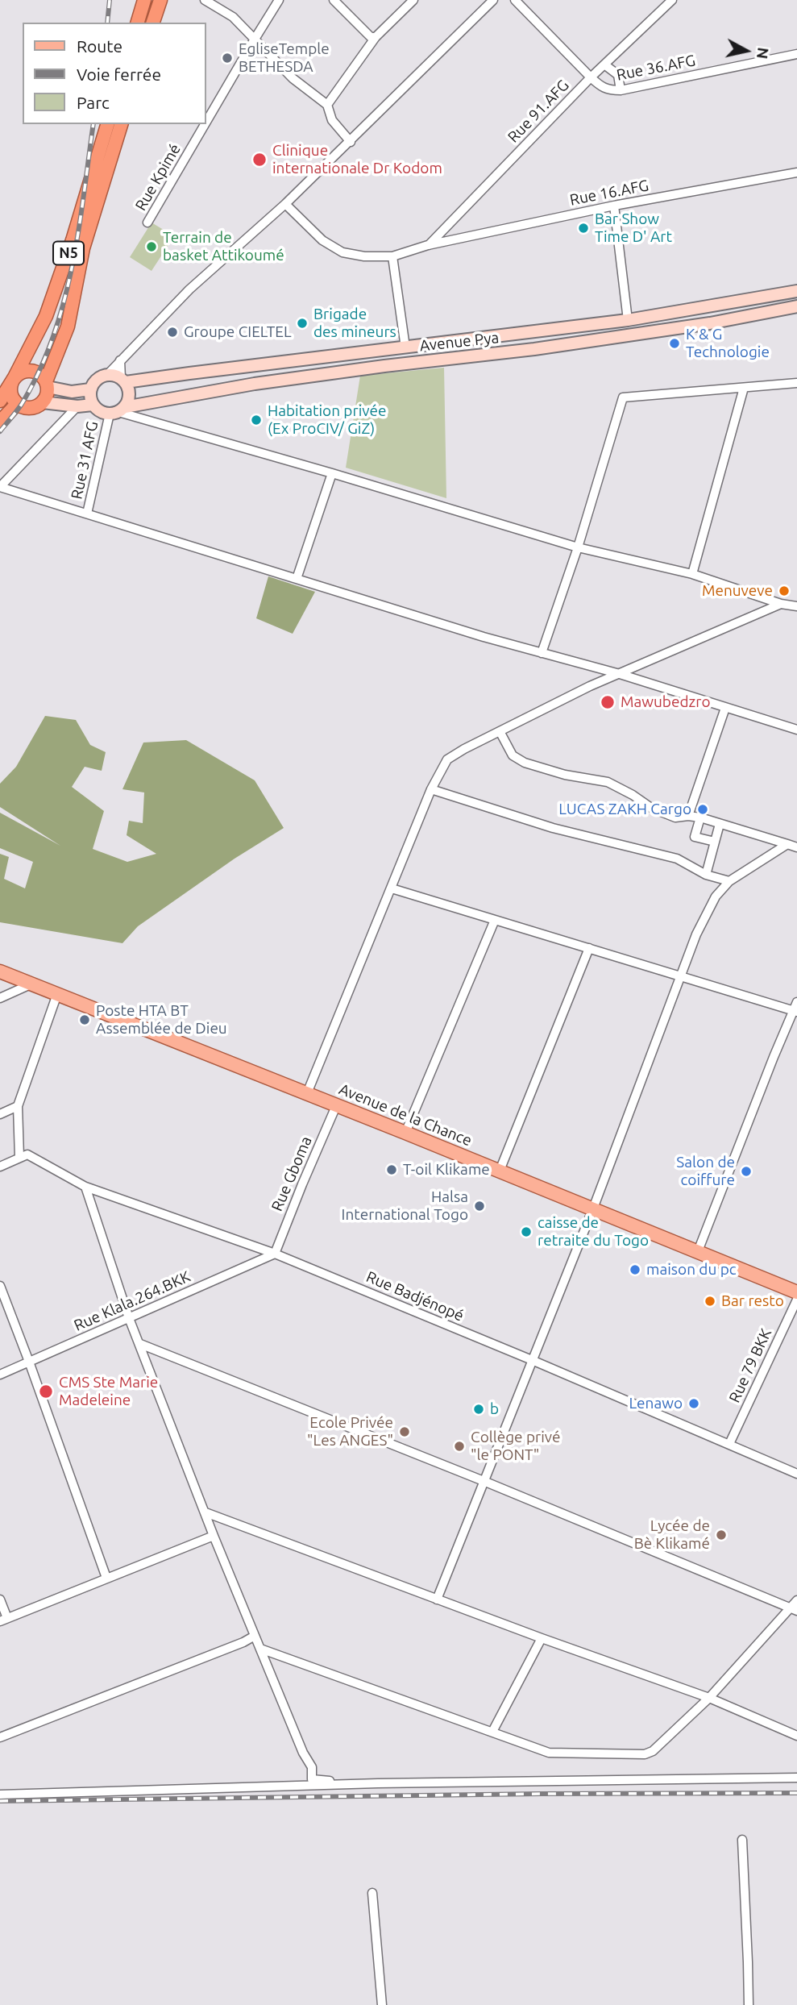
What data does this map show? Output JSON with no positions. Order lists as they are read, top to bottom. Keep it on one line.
{"streets":{"highway":["N5"],"main road":["Avenue Pya","Avenue de la Chance"],"street":["Rue 36.AFG","Rue 91.AFG","Rue Kpimé","Rue 16.AFG","Rue 31 AFG","Rue Gboma","Rue Badjénopé","Rue Klala.264.BKK","Rue 79 BKK"]},"crossings":[["Rue 36.AFG","Rue 91.AFG"],["Rue 91.AFG","Rue 16.AFG"],["Avenue Pya","Rue 31 AFG"],["Avenue de la Chance","Rue Gboma"],["Rue Gboma","Rue Badjénopé"],["Rue Gboma","Rue Klala.264.BKK"],["Rue Badjénopé","Rue Klala.264.BKK"],["Rue Badjénopé","Rue 79 BKK"]],"places":["EgliseTemple BETHESDA","Clinique internationale Dr Kodom","Bar Show Time D' Art","Terrain de basket Attikoumé","Brigade des mineurs","Groupe CIELTEL","K & G Technologie","Habitation privée (Ex ProCIV/ GiZ)","Menuveve","Mawubedzro","LUCAS ZAKH Cargo","Poste HTA BT Assemblée de Dieu","T-oil Klikame","Salon de coiffure","Halsa International Togo","caisse de retraite du Togo","maison du pc","Bar resto","CMS Ste Marie Madeleine","Lenawo","b","Ecole Privée \"Les ANGES\"","Collège privé \"le PONT\"","Lycée de Bè Klikamé"],"legend":["Route","Voie ferrée","Parc"],"north":"right"}
